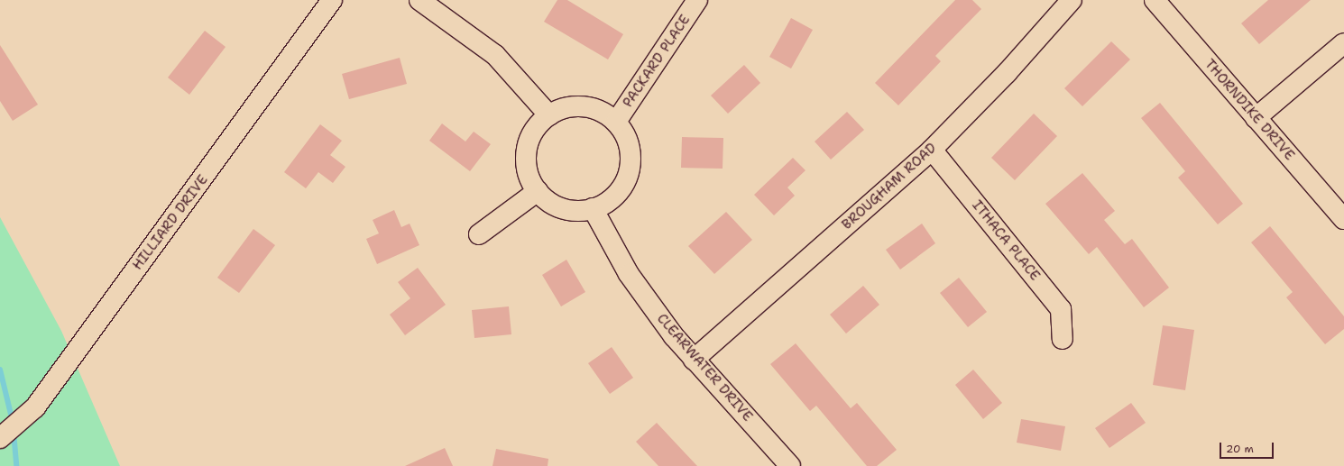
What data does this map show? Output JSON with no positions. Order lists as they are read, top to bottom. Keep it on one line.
{"streets":{"street":["PACKARD PLACE","THORNDIKE DRIVE","BROUGHAM ROAD","HILLIARD DRIVE","ITHACA PLACE","CLEARWATER DRIVE"]},"crossings":[["PACKARD PLACE","CLEARWATER DRIVE"],["BROUGHAM ROAD","ITHACA PLACE"],["BROUGHAM ROAD","CLEARWATER DRIVE"]],"scale_bar":"20 m"}
